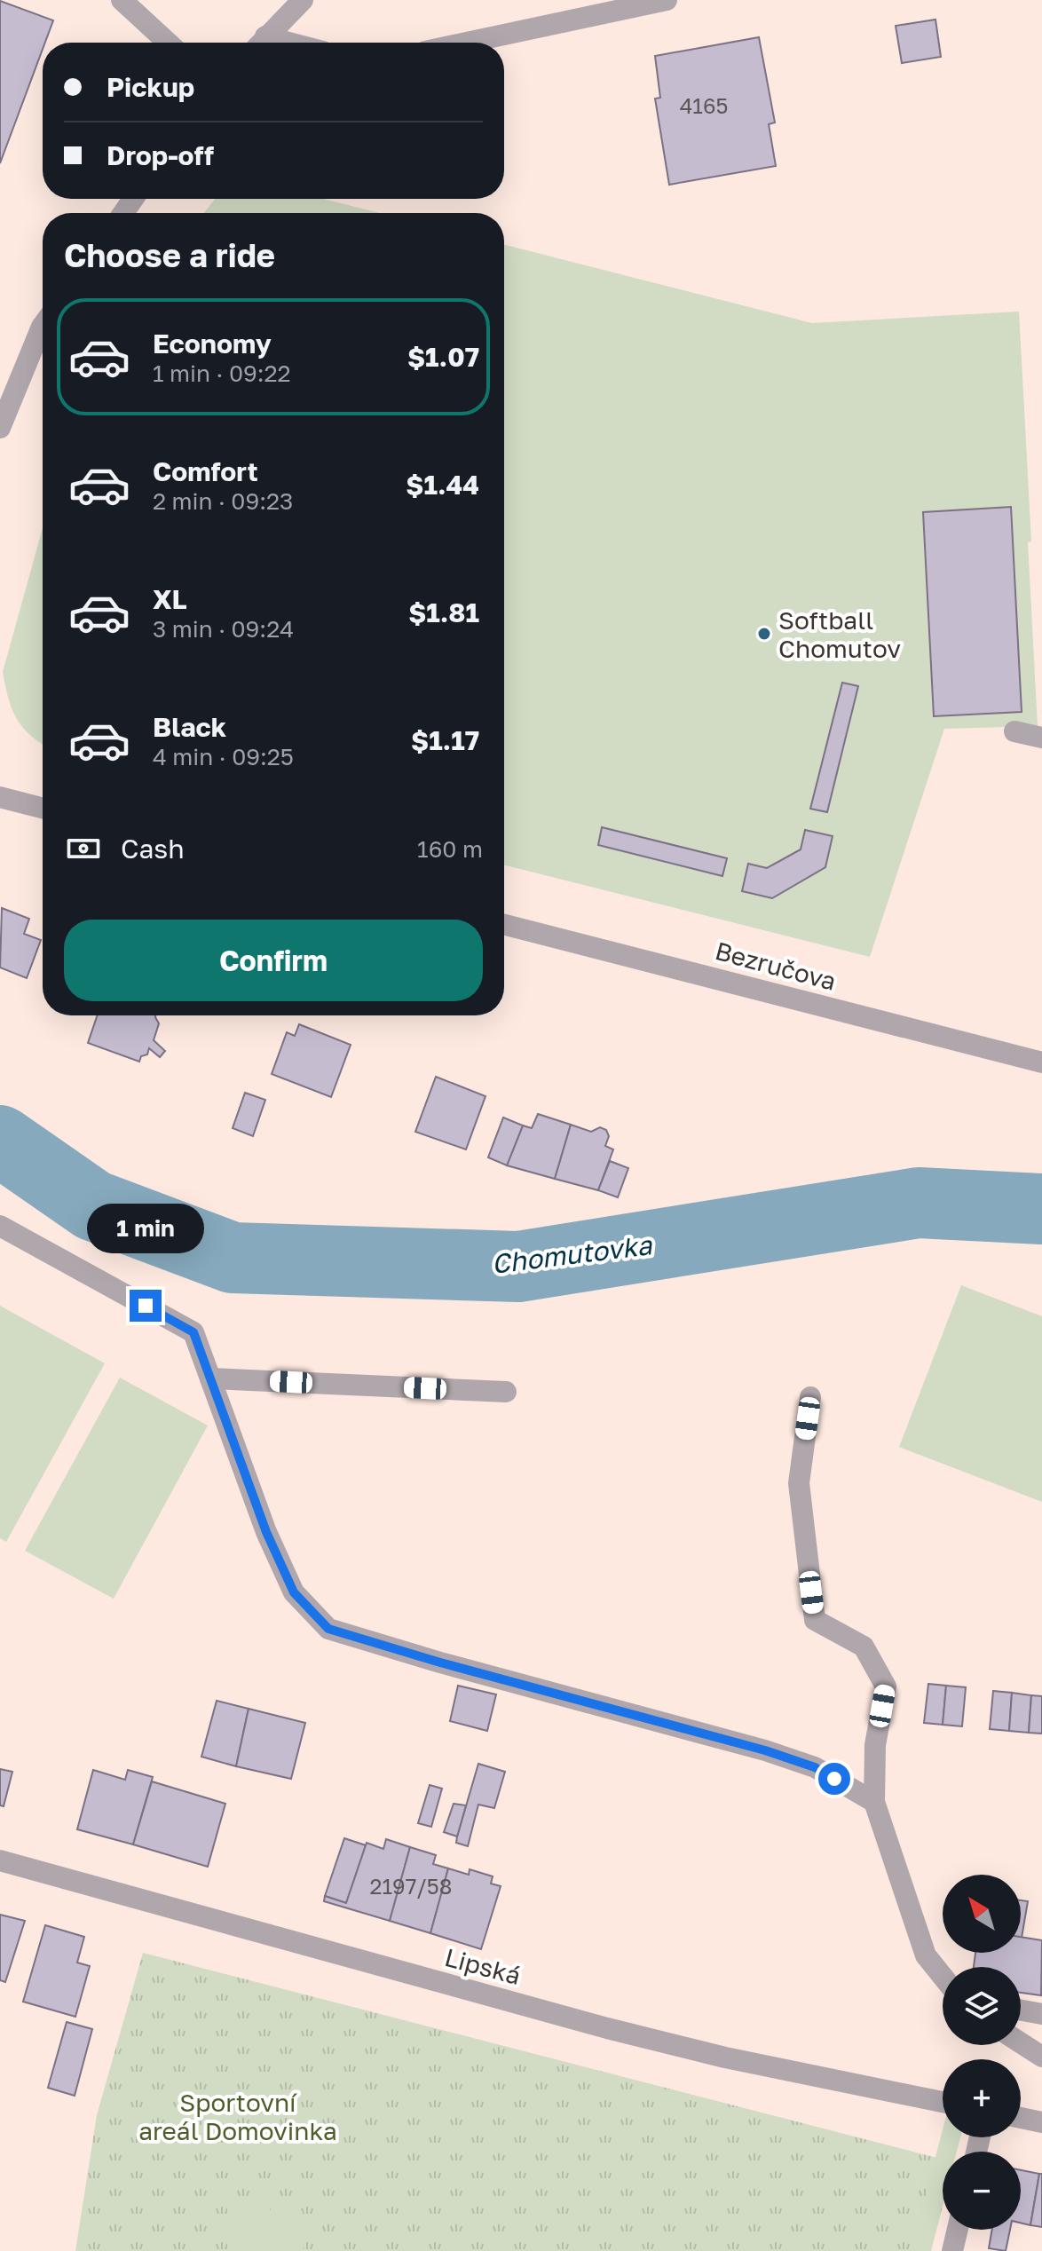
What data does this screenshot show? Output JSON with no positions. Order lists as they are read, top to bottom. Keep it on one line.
{"streets":{"street":["Bezručova","Lipská"]},"water":["Chomutovka"],"parks":["Sportovní areál Domovinka"],"places":["Softball Chomutov"],"house_numbers":["4165","2197/58"],"north":"top left","page":{"banner":["Pickup","Drop-off"],"heading":"Choose a ride","list":[{"name":"Economy","note":"1 min · 09:22","value":"$1.07"},{"name":"Comfort","note":"2 min · 09:23","value":"$1.44"},{"name":"XL","note":"3 min · 09:24","value":"$1.81"},{"name":"Black","note":"4 min · 09:25","value":"$1.17"}],"pay":["Cash","160 m"],"buttons":"Confirm","bubble":"1 min","map_buttons":["+","−"]}}
